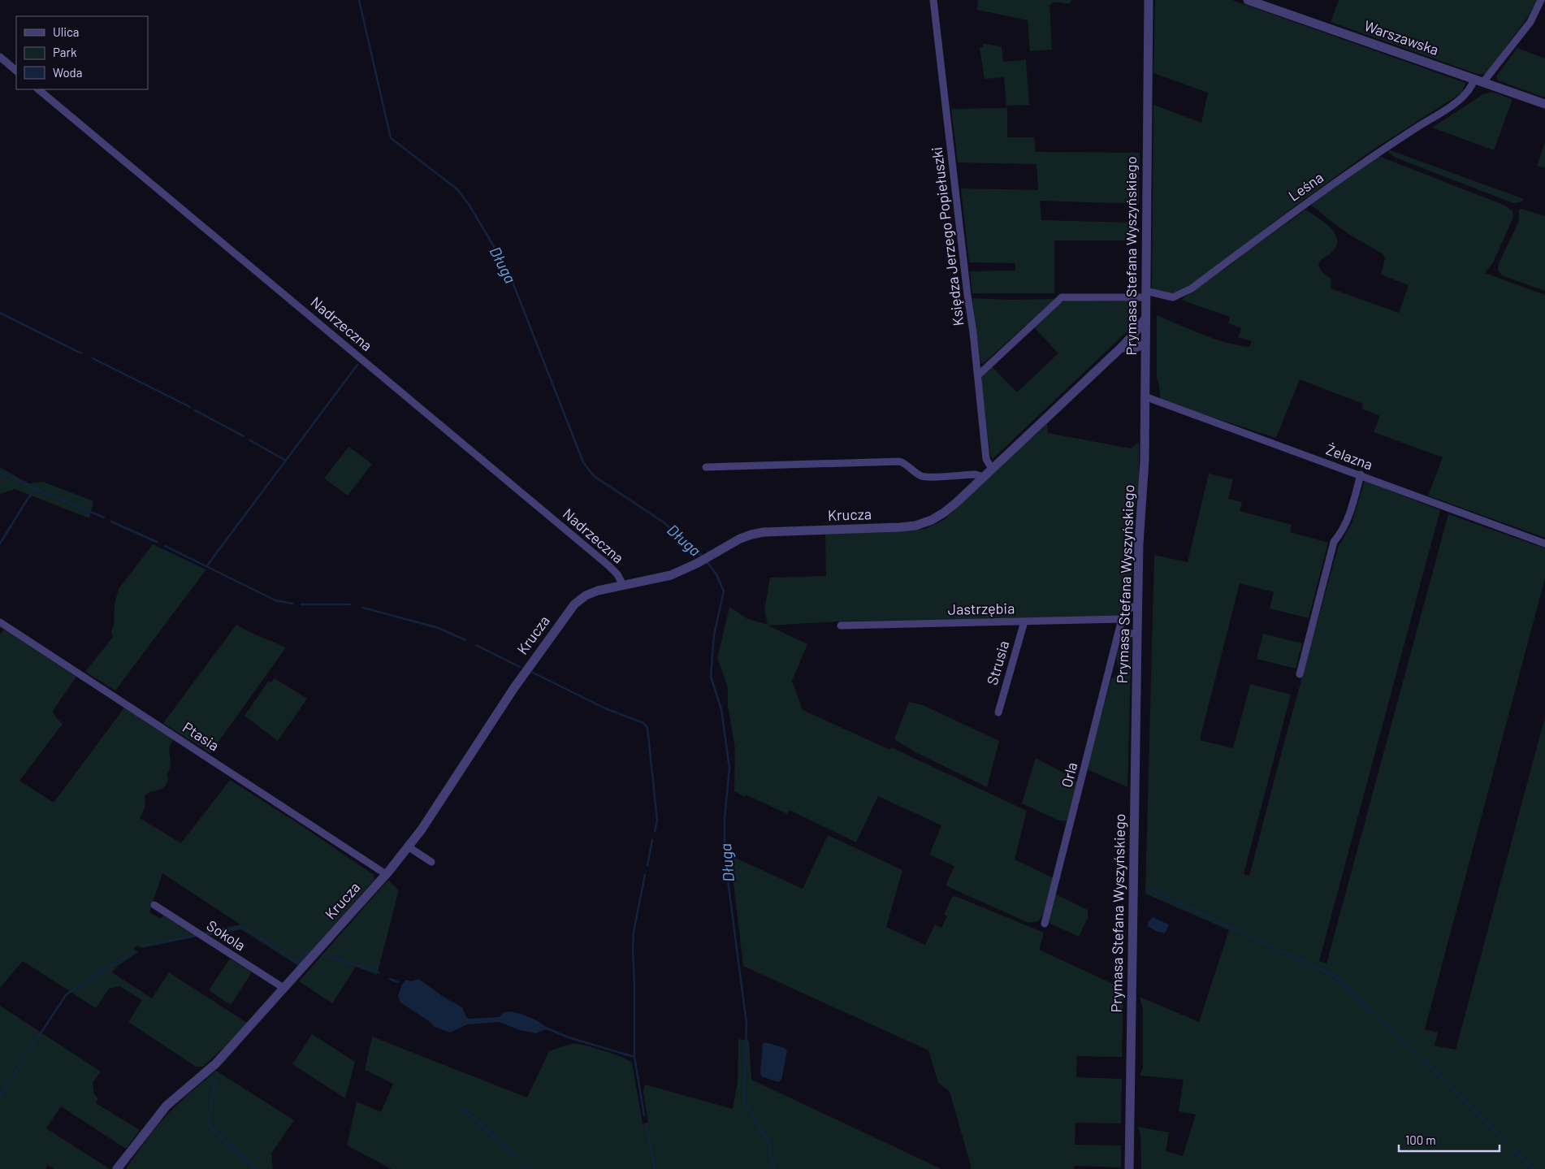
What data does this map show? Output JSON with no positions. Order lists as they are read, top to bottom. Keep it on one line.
{"streets":{"street":["Warszawska","Leśna","Księdza Jerzego Popiełuszki","Prymasa Stefana Wyszyńskiego","Nadrzeczna","Żelazna","Krucza","Jastrzębia","Strusia","Ptasia","Orla","Sokola"]},"crossings":[["Warszawska","Leśna"],["Leśna","Księdza Jerzego Popiełuszki"],["Leśna","Prymasa Stefana Wyszyńskiego"],["Księdza Jerzego Popiełuszki","Krucza"],["Prymasa Stefana Wyszyńskiego","Żelazna"],["Prymasa Stefana Wyszyńskiego","Krucza"],["Nadrzeczna","Krucza"],["Krucza","Ptasia"],["Krucza","Sokola"],["Jastrzębia","Strusia"],["Jastrzębia","Orla"]],"water":["Długa"],"legend":["Ulica","Park","Woda"],"scale_bar":"100 m"}
